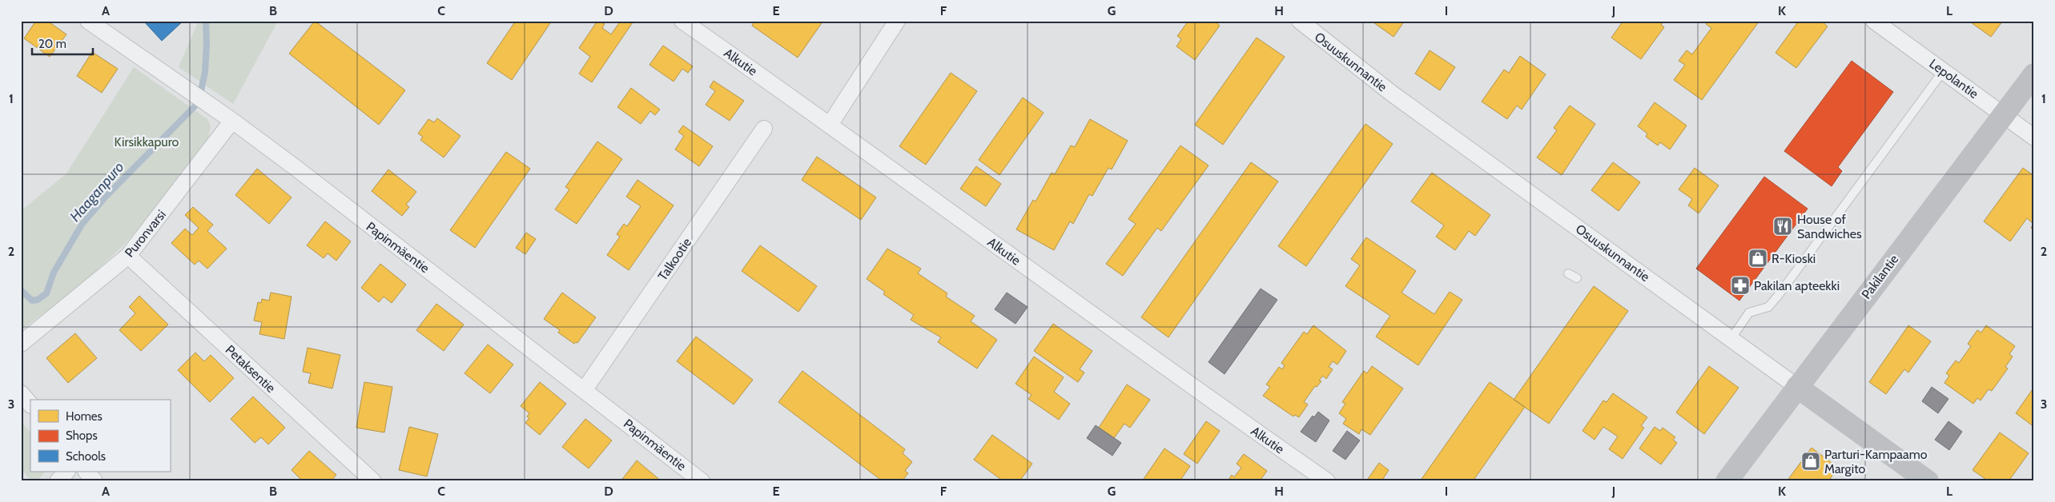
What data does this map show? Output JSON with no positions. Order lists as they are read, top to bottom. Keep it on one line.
{"streets":{"main road":["Osuuskunnantie","Pakilantie"],"street":["Alkutie","Lepolantie","Puronvarsi","Papinmäentie","Talkootie","Petaksentie"]},"crossings":[["Osuuskunnantie","Pakilantie"],["Lepolantie","Pakilantie"],["Puronvarsi","Papinmäentie"],["Puronvarsi","Petaksentie"],["Papinmäentie","Talkootie"]],"water":["Haaganpuro"],"parks":["Kirsikkapuro"],"places":{"restaurant":["House of Sandwiches"],"shop":["R-Kioski","Parturi-Kampaamo Margito"],"pharmacy":["Pakilan apteekki"]},"legend":["Homes","Shops","Schools"],"scale_bar":"20 m","grid":{"columns":["A","B","C","D","E","F","G","H","I","J","K","L"],"rows":["1","2","3"]}}
